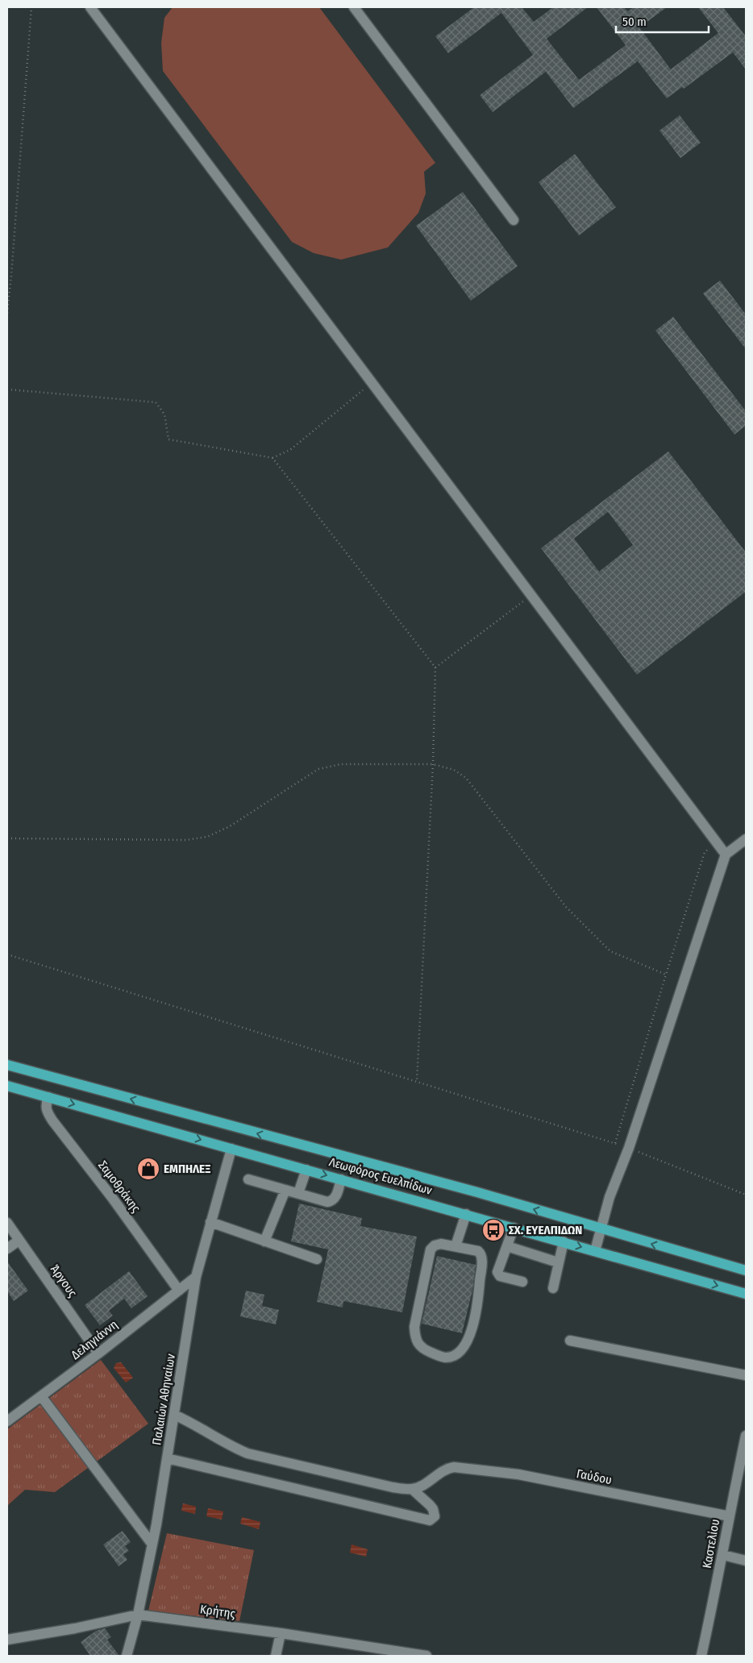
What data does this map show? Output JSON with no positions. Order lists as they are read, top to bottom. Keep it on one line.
{"streets":{"main road":["Λεωφόρος Ευελπίδων"],"street":["Σαμοθράκης","Άργους","Δεληγιάννη","Παλαιών Αθηναίων","Γαύδου","Καστελίου","Κρήτης"]},"crossings":[["Λεωφόρος Ευελπίδων","Σαμοθράκης"],["Λεωφόρος Ευελπίδων","Παλαιών Αθηναίων"],["Σαμοθράκης","Δεληγιάννη"],["Άργους","Δεληγιάννη"],["Δεληγιάννη","Παλαιών Αθηναίων"],["Παλαιών Αθηναίων","Κρήτης"],["Γαύδου","Καστελίου"]],"places":{"shop":["ΕΜΠΗΛΕΞ"],"bus stop":["ΣΧ. ΕΥΕΛΠΙΔΩΝ"]},"scale_bar":"50 m"}
